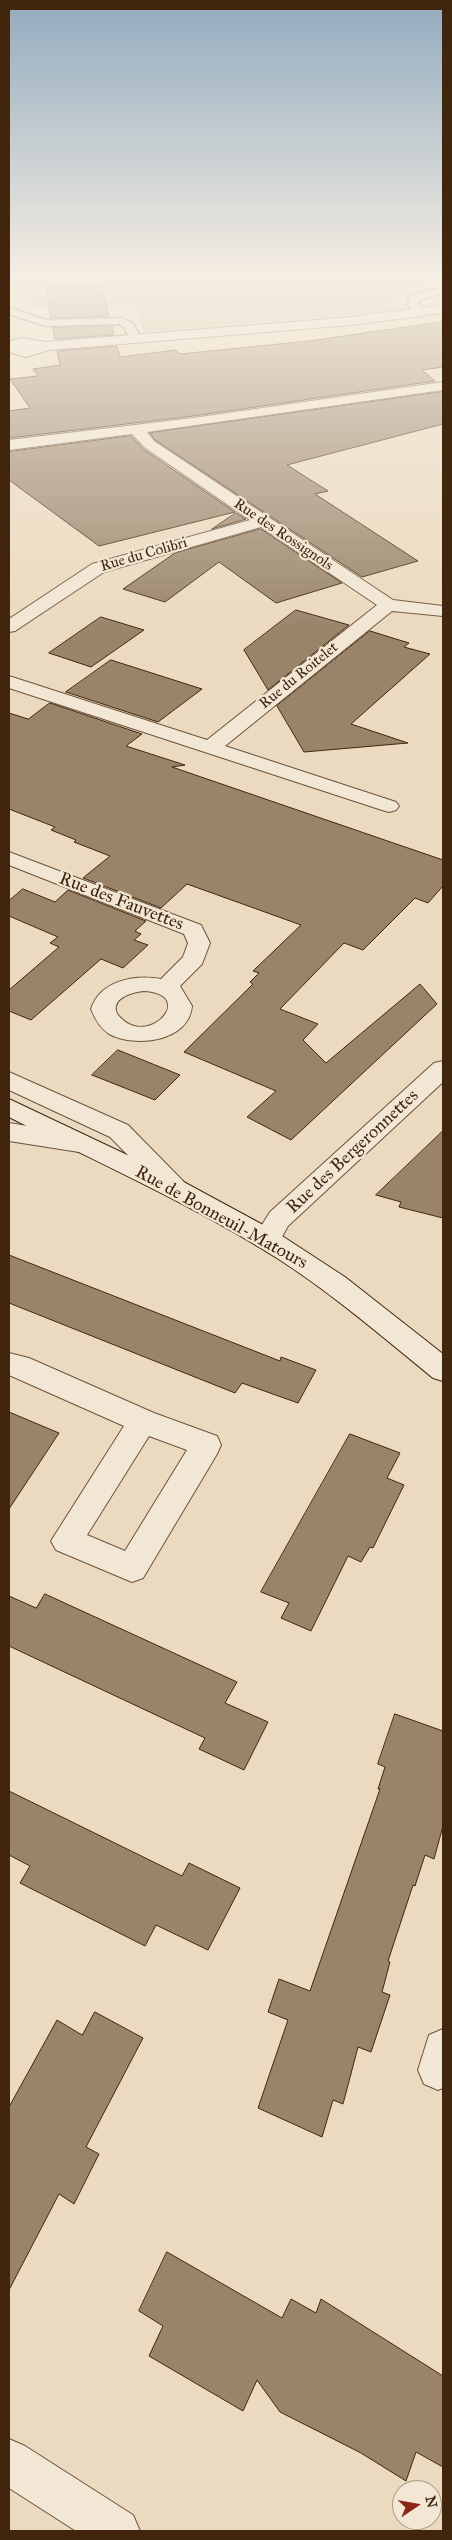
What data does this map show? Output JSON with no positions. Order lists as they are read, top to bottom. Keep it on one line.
{"streets":{"street":["Rue des Rossignols","Rue du Colibri","Rue du Roitelet","Rue des Fauvettes","Rue des Bergeronnettes","Rue de Bonneuil-Matours"]},"crossings":[["Rue des Rossignols","Rue du Colibri"],["Rue des Rossignols","Rue du Roitelet"],["Rue des Bergeronnettes","Rue de Bonneuil-Matours"]],"north":"right"}
